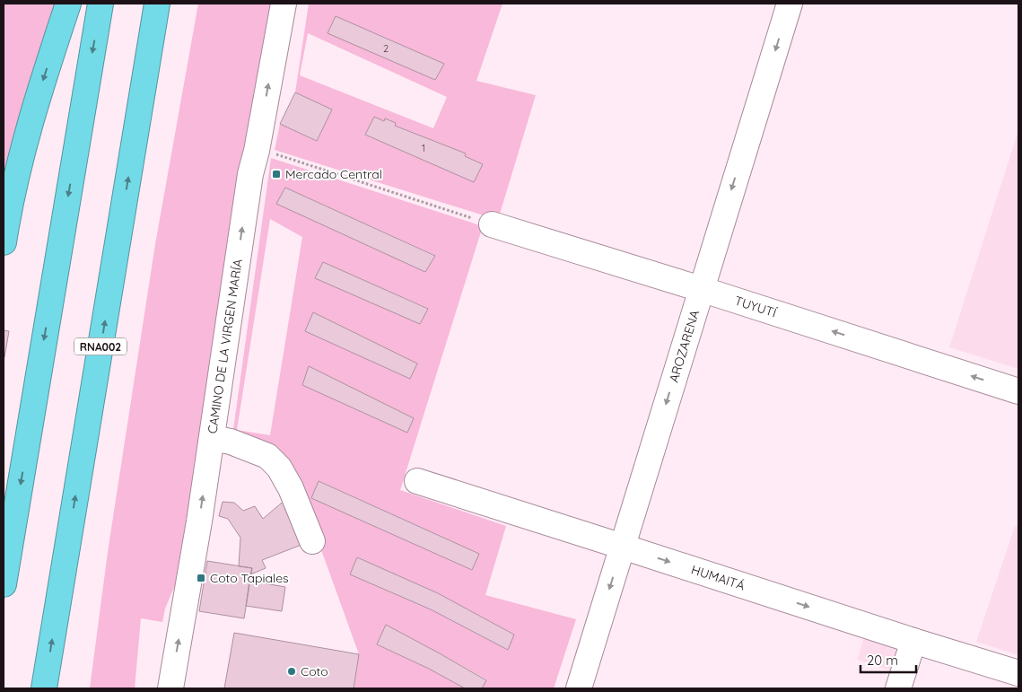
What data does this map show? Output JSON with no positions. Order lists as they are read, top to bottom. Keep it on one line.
{"streets":{"highway":["RNA002"],"street":["TUYUTÍ","CAMINO DE LA VIRGEN MARÍA","AROZARENA","HUMAITÁ"]},"crossings":[["TUYUTÍ","AROZARENA"],["AROZARENA","HUMAITÁ"]],"one_way":["TUYUTÍ","CAMINO DE LA VIRGEN MARÍA","AROZARENA","HUMAITÁ"],"places":{"transit":["Mercado Central","Coto Tapiales"],"other":["Coto"]},"house_numbers":["2","1"],"scale_bar":"20 m"}
